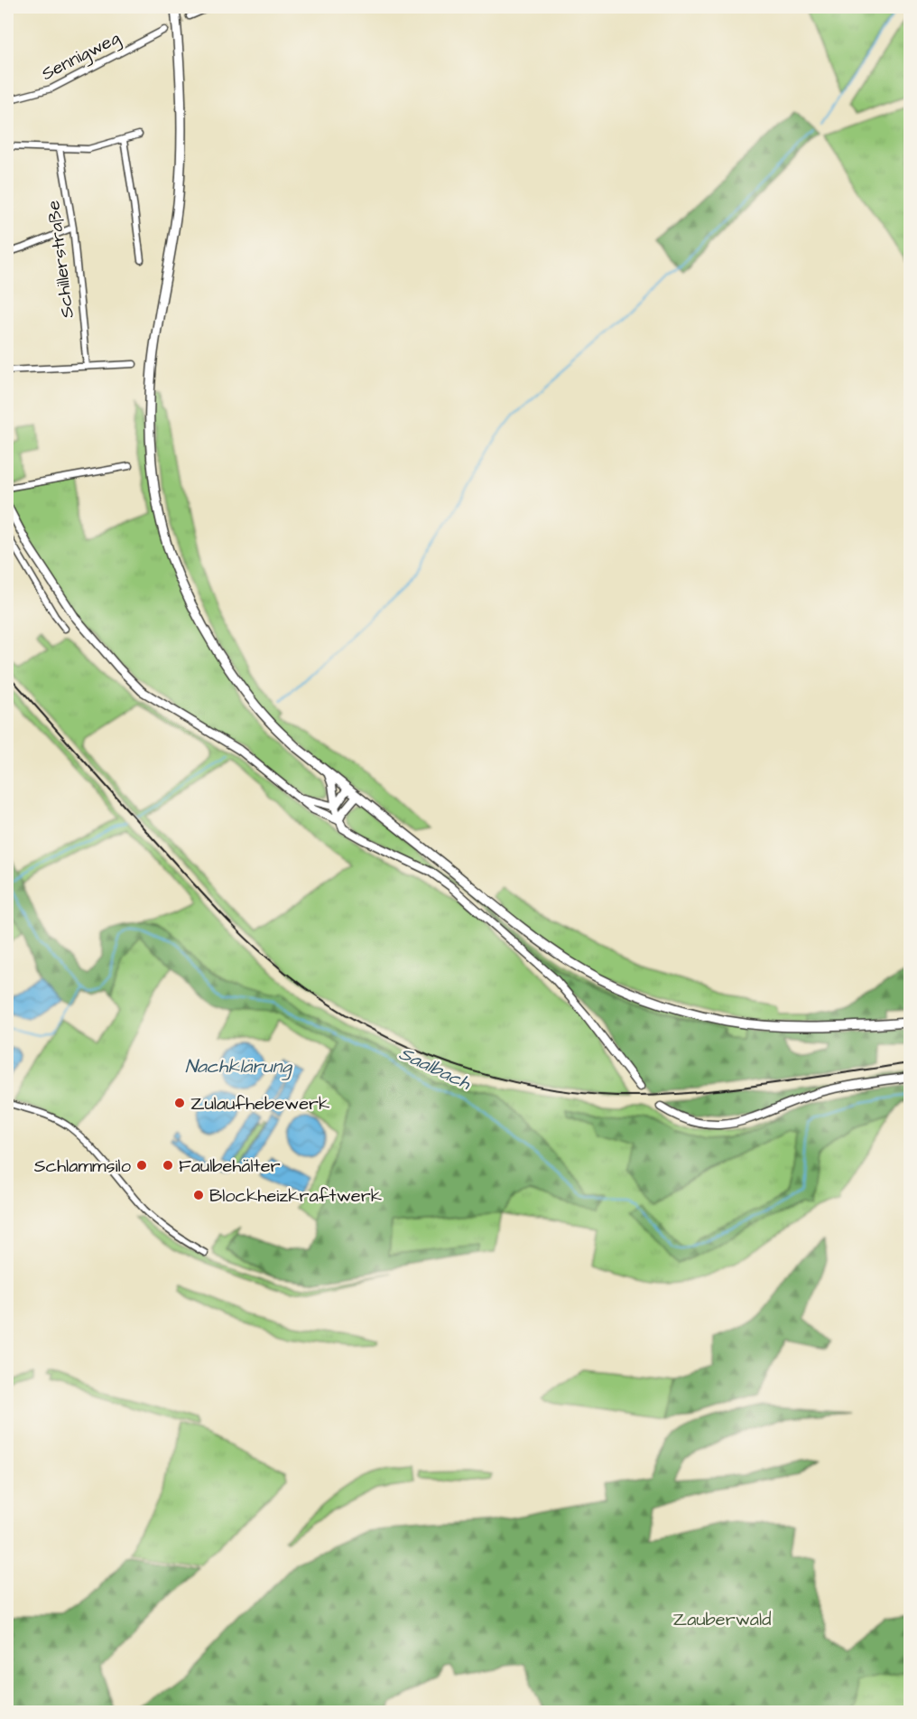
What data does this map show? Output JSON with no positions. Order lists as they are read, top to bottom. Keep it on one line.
{"streets":{"street":["Sennigweg","Schillerstraße"]},"water":["Nachklärung","Saalbach"],"parks":["Zauberwald"],"places":["Zulaufhebewerk","Schlammsilo","Faulbehälter","Blockheizkraftwerk"]}
